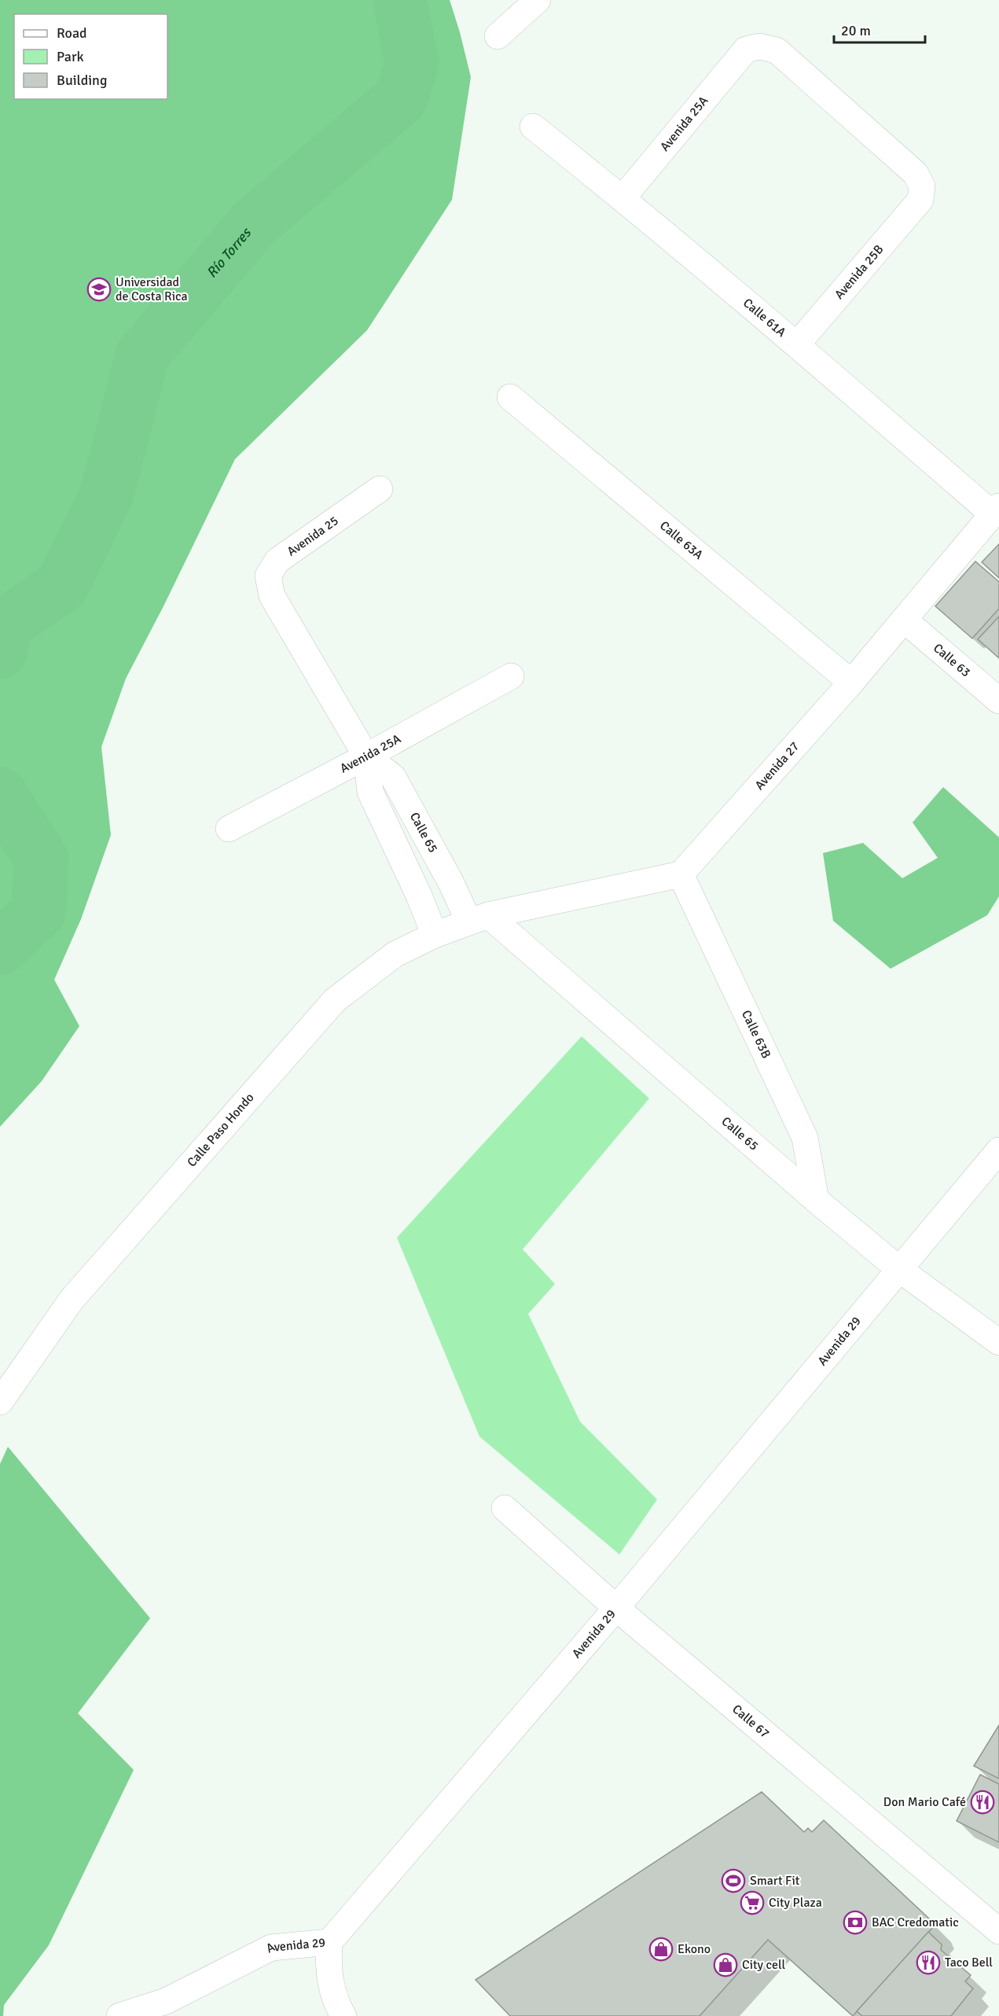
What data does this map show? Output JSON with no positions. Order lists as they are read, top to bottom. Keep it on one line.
{"streets":{"street":["Avenida 25A","Avenida 25B","Calle 61A","Avenida 25","Calle 63A","Calle 63","Avenida 27","Calle 65","Calle 63B","Calle Paso Hondo","Avenida 29","Calle 67"]},"crossings":[["Avenida 25A","Avenida 25B"],["Avenida 25A","Calle 61A"],["Avenida 25A","Calle 65"],["Avenida 25B","Calle 61A"],["Calle 61A","Avenida 27"],["Avenida 25","Calle 65"],["Calle 63A","Avenida 27"],["Calle 63","Avenida 27"],["Avenida 27","Calle 63B"],["Calle 65","Calle 63B"],["Calle 65","Calle Paso Hondo"],["Calle 65","Avenida 29"],["Avenida 29","Calle 67"]],"water":["Río Torres"],"places":{"school or university":["Universidad de Costa Rica"],"restaurant":["Don Mario Café","Taco Bell"],"sports":["Smart Fit"],"supermarket":["City Plaza"],"bank":["BAC Credomatic"],"shop":["Ekono","City cell"]},"legend":["Road","Park","Building"],"scale_bar":"20 m"}
